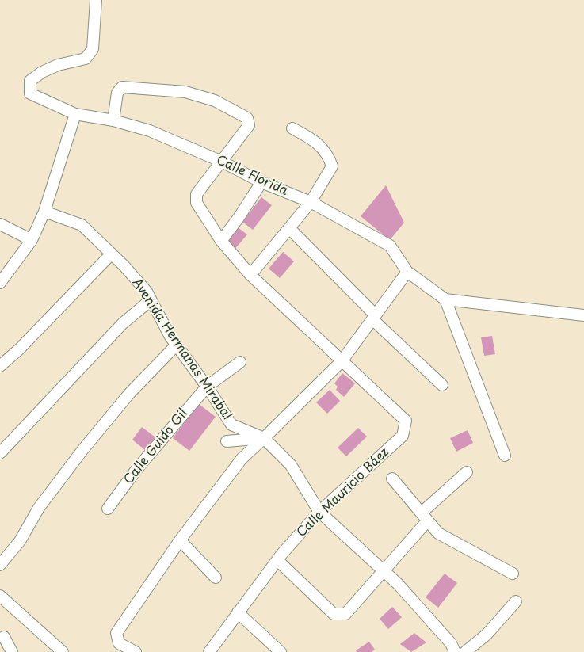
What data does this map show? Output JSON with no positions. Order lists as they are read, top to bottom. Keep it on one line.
{"streets":{"street":["Calle Florida","Avenida Hermanas Mirabal","Calle Guido Gil","Calle Mauricio Báez"]},"crossings":[["Avenida Hermanas Mirabal","Calle Guido Gil"],["Avenida Hermanas Mirabal","Calle Mauricio Báez"]]}
